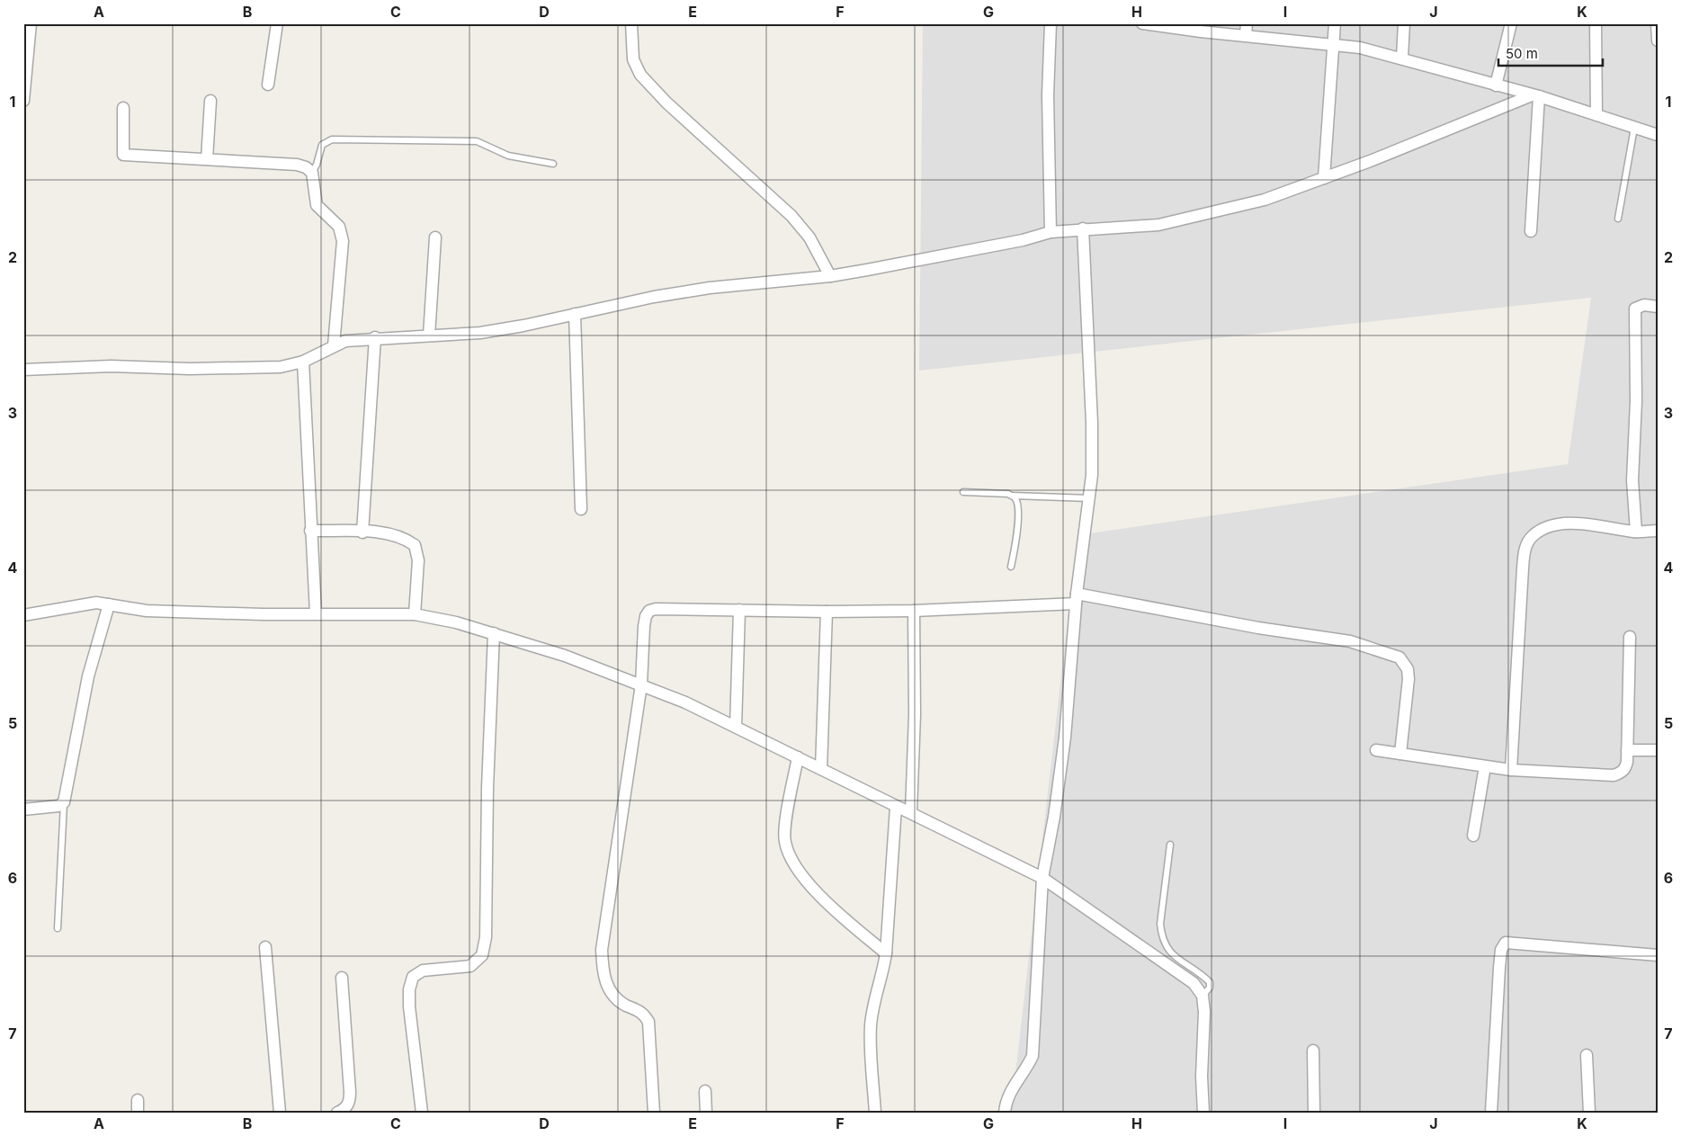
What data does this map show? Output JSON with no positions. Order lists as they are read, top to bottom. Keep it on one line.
{"scale_bar":"50 m","grid":{"columns":["A","B","C","D","E","F","G","H","I","J","K"],"rows":["1","2","3","4","5","6","7"]}}
